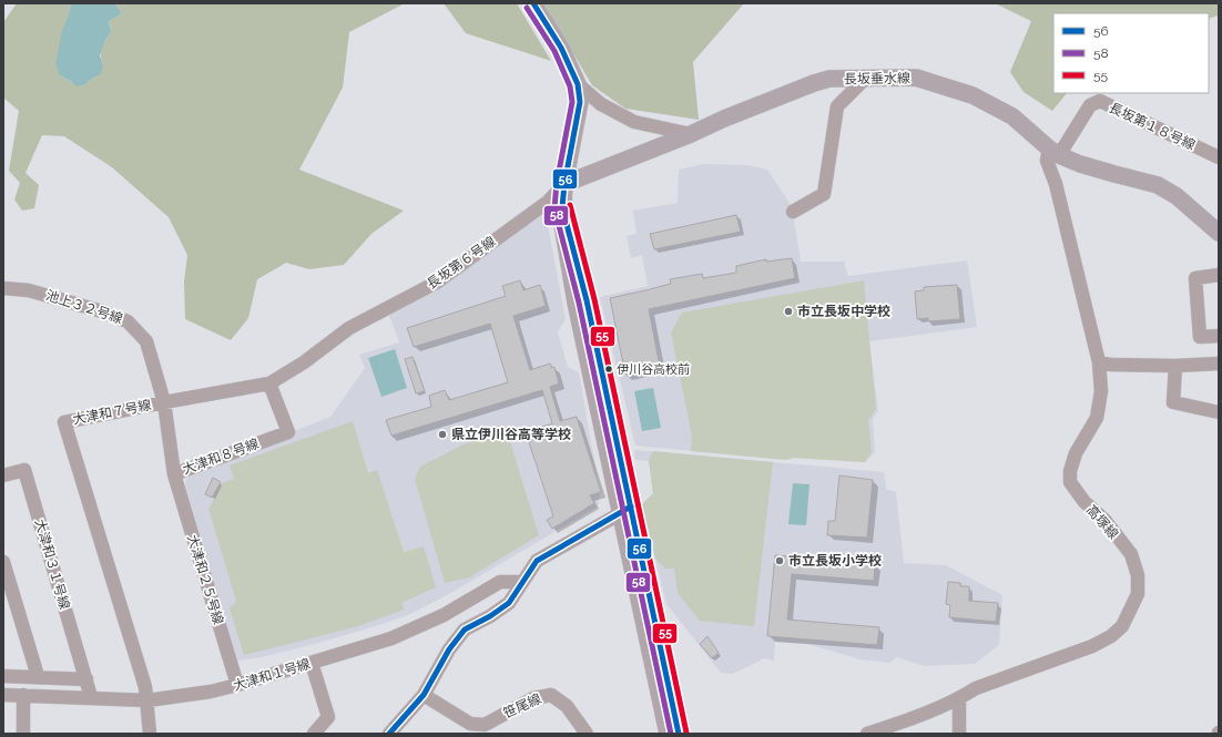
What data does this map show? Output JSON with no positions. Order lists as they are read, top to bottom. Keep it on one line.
{"streets":{"main road":["長坂垂水線"],"street":["長坂第１８号線","長坂第６号線","池上３２号線","大津和７号線","大津和８号線","高塚線","大津和３１号線","大津和２５号線","大津和１号線","笹尾線"]},"crossings":[["長坂垂水線","長坂第１８号線"],["長坂垂水線","長坂第６号線"],["長坂垂水線","高塚線"],["長坂第１８号線","高塚線"],["長坂第６号線","大津和７号線"],["池上３２号線","大津和７号線"],["池上３２号線","大津和８号線"],["大津和７号線","大津和８号線"],["大津和７号線","大津和１号線"],["大津和８号線","大津和２５号線"],["大津和３１号線","大津和１号線"],["大津和２５号線","大津和１号線"]],"places":["市立長坂中学校","伊川谷高校前","県立伊川谷高等学校","市立長坂小学校"],"lines":["transit line 56","transit line 58","transit line 55"],"legend":["56","58","55"]}
